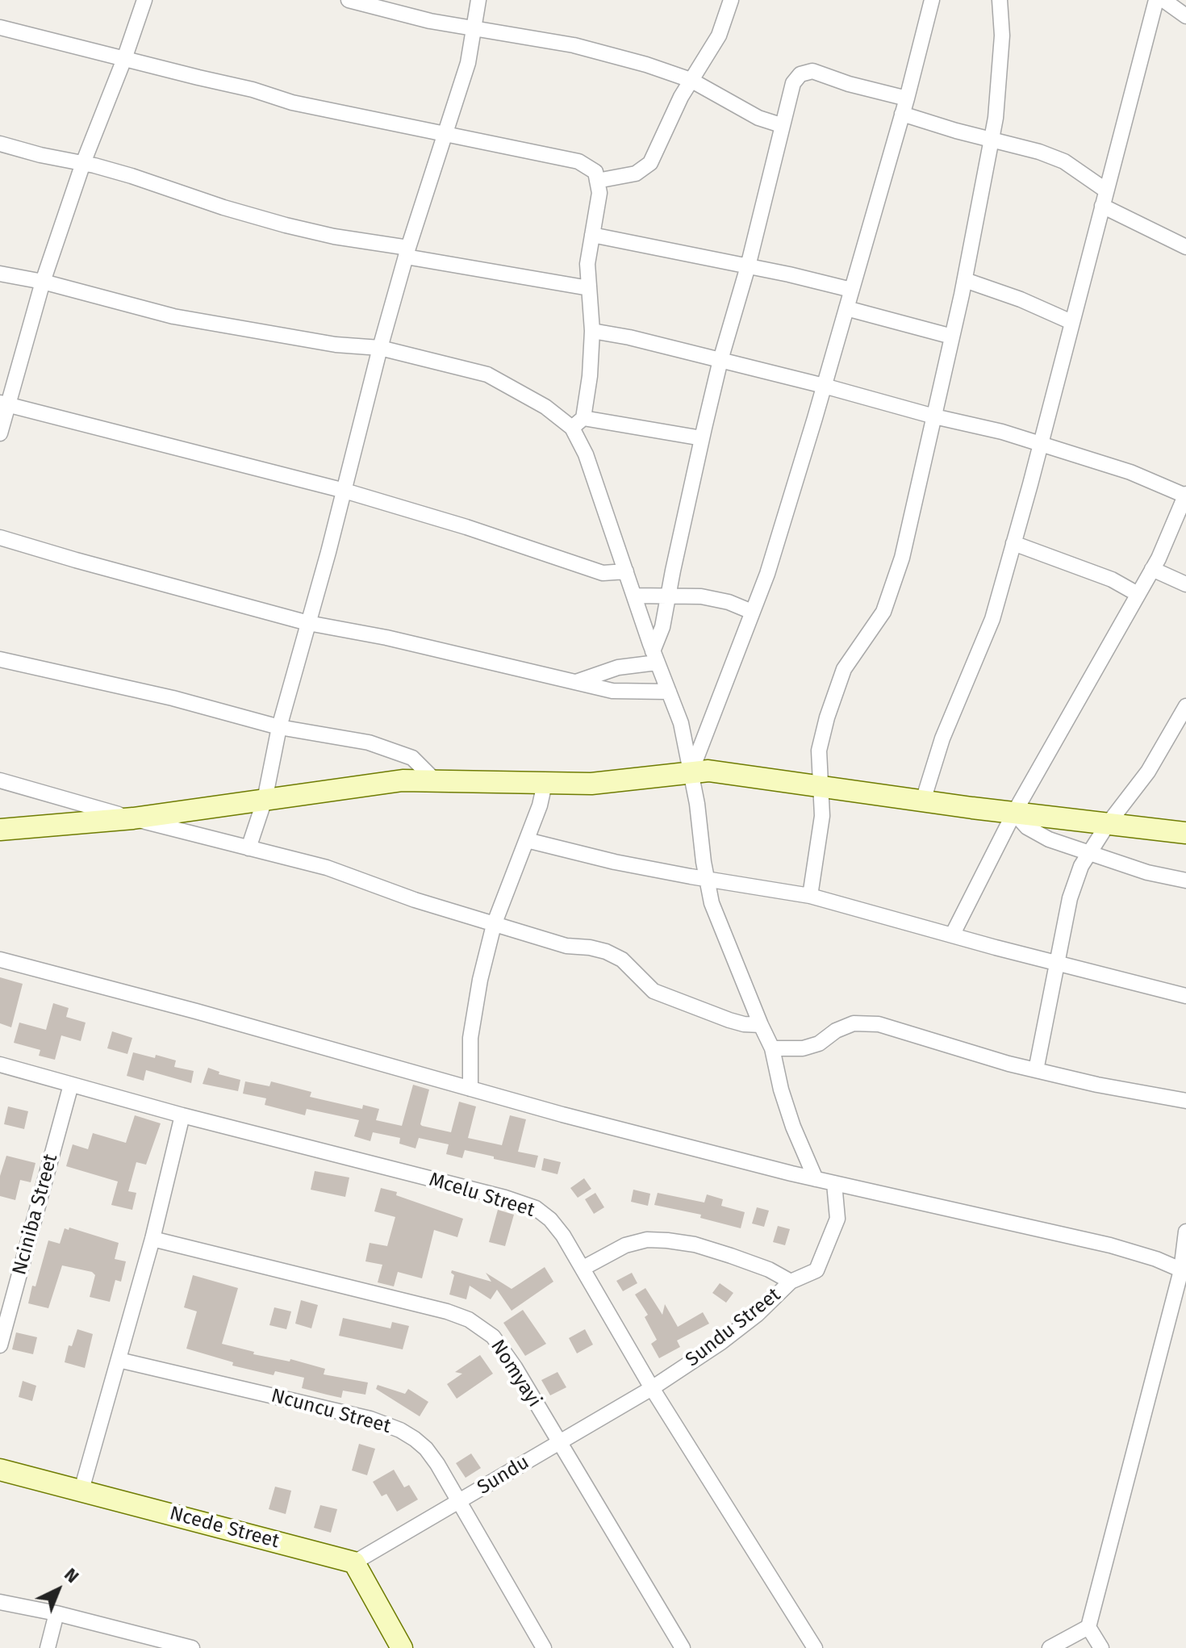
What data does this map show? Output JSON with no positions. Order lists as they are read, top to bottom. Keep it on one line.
{"streets":{"street":["Mcelu Street","Nciniba Street","Sundu Street","Nomyayi","Ncuncu Street","Sundu","Ncede Street"]},"crossings":[["Mcelu Street","Nciniba Street"],["Mcelu Street","Sundu Street"],["Mcelu Street","Sundu"],["Sundu Street","Sundu"],["Nomyayi","Sundu"],["Ncuncu Street","Sundu"],["Sundu","Ncede Street"]],"north":"top right"}
